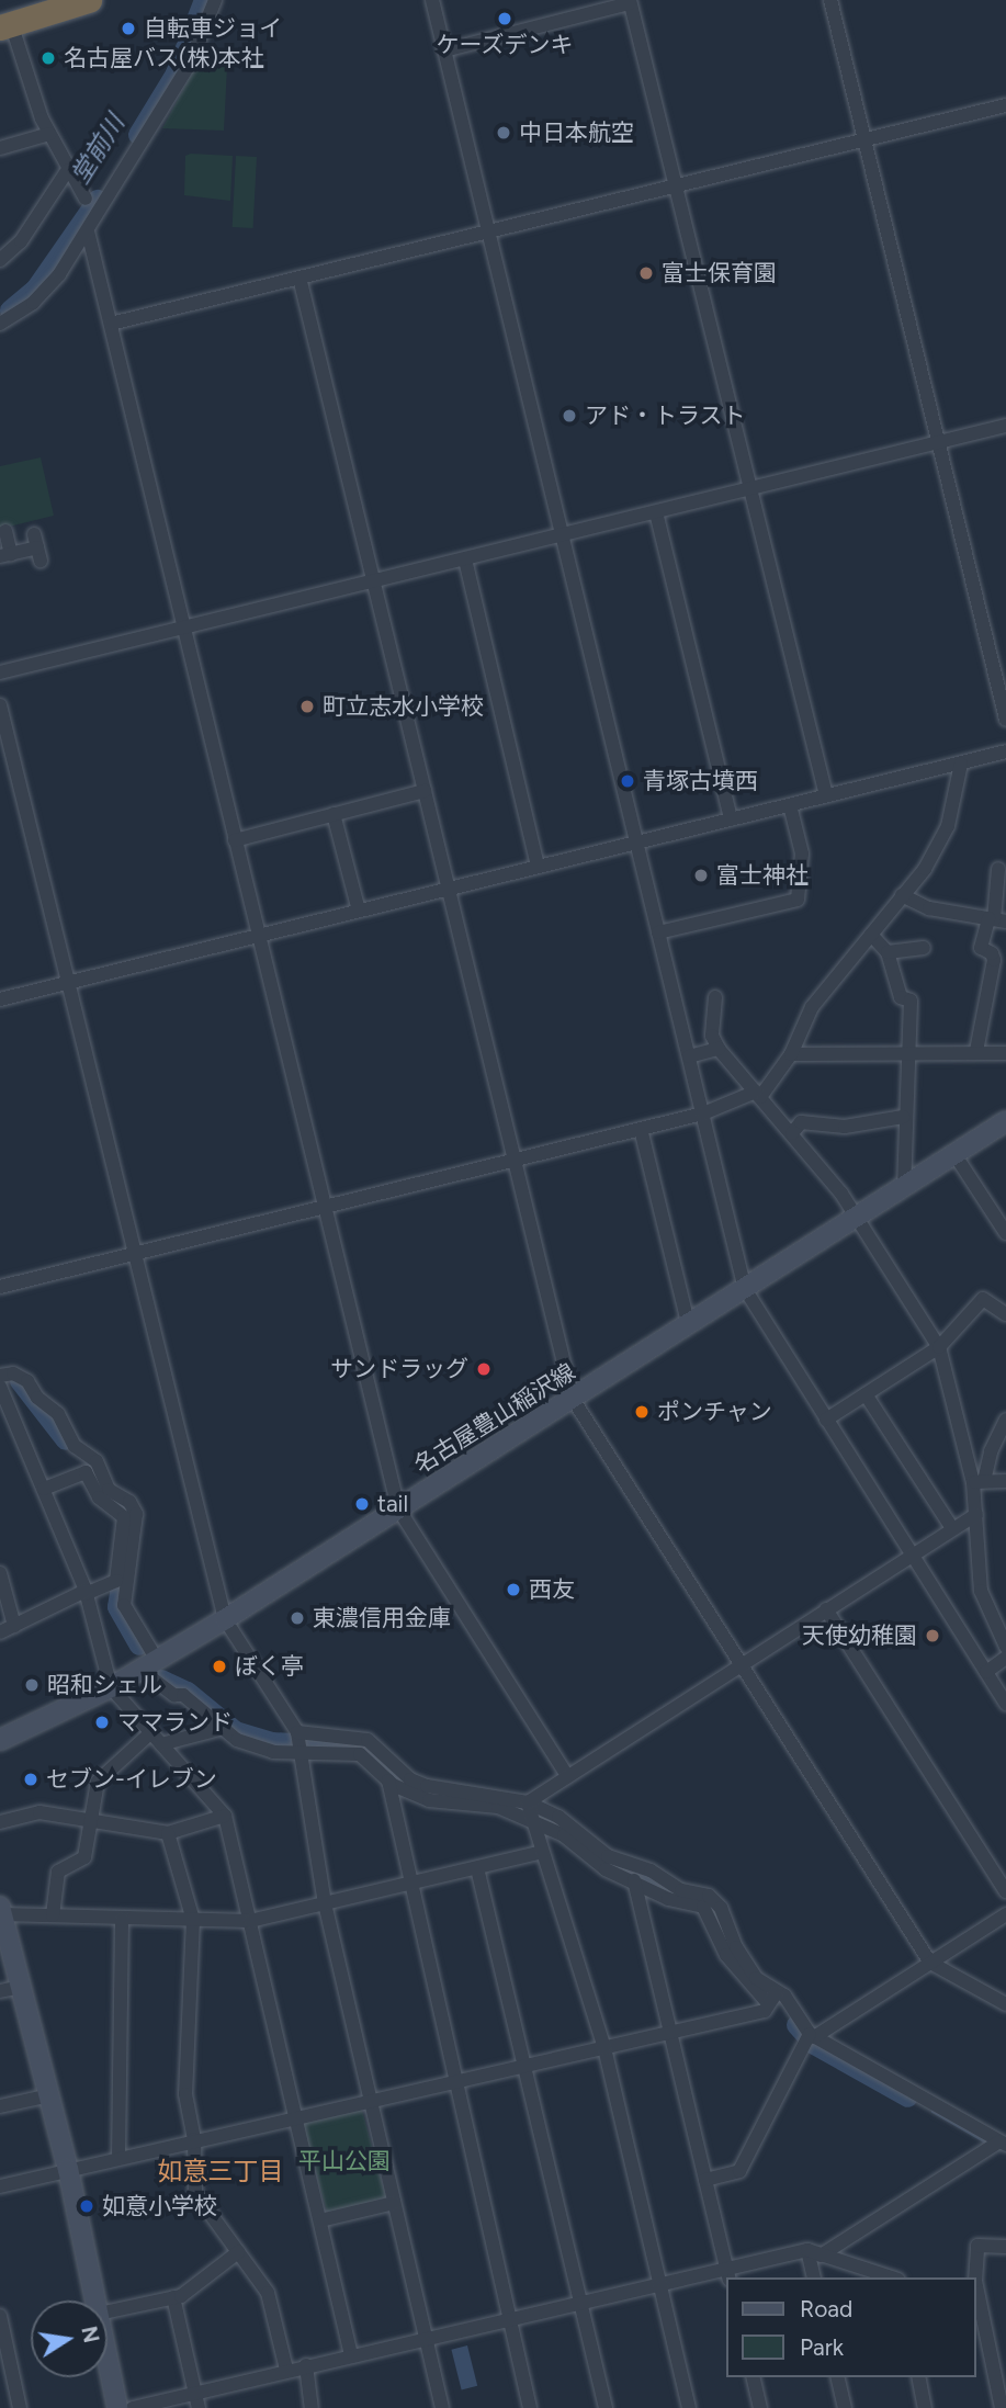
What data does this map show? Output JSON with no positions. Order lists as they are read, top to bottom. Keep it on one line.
{"streets":{"main road":["名古屋豊山稲沢線"]},"districts":["如意三丁目"],"water":["堂前川"],"parks":["平山公園"],"places":["ケーズデンキ","自転車ジョイ","名古屋バス(株)本社","中日本航空","富士保育園","アド・トラスト","町立志水小学校","青塚古墳西","富士神社","サンドラッグ","ポンチャン","tail","西友","東濃信用金庫","天使幼稚園","ぼく亭","昭和シェル","ママランド","セブン-イレブン","如意小学校"],"legend":["Road","Park"],"north":"right"}
